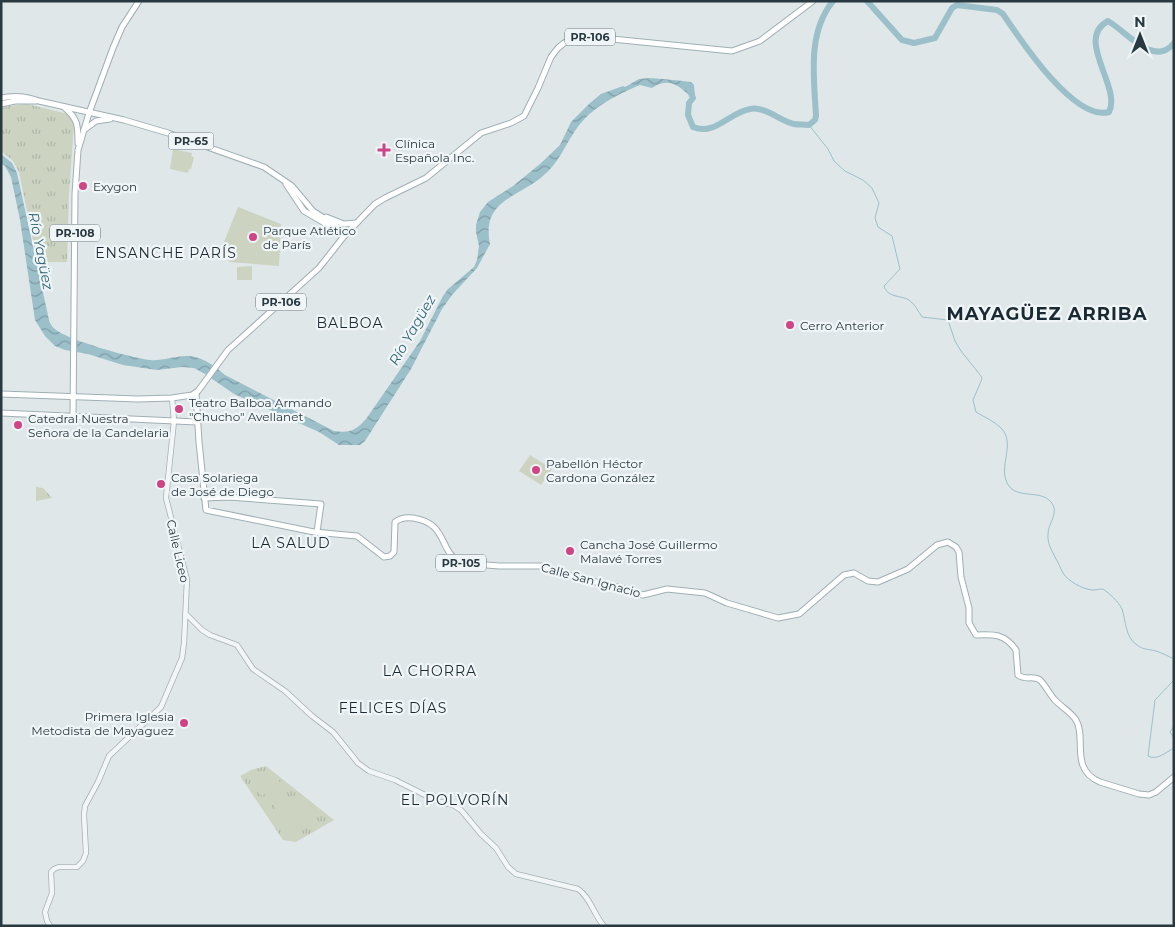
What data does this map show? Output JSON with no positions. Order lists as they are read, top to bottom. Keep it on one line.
{"streets":{"main road":["PR-106","PR-65","PR-108","PR-105","Calle San Ignacio"],"street":["Calle Liceo"]},"crossings":[["PR-106","PR-65"],["PR-65","PR-108"]],"districts":["ENSANCHE PARÍS","MAYAGÜEZ ARRIBA","BALBOA","LA SALUD","LA CHORRA","FELICES DÍAS","EL POLVORÍN"],"water":["Río Yagüez"],"places":{"health":["Clínica Española Inc."],"other":["Exygon","Parque Atlético de París","Cerro Anterior","Teatro Balboa Armando \"Chucho\" Avellanet","Catedral Nuestra Señora de la Candelaria","Pabellón Héctor Cardona González","Casa Solariega de José de Diego","Cancha José Guillermo Malavé Torres","Primera Iglesia Metodista de Mayaguez"]},"north":"top"}
